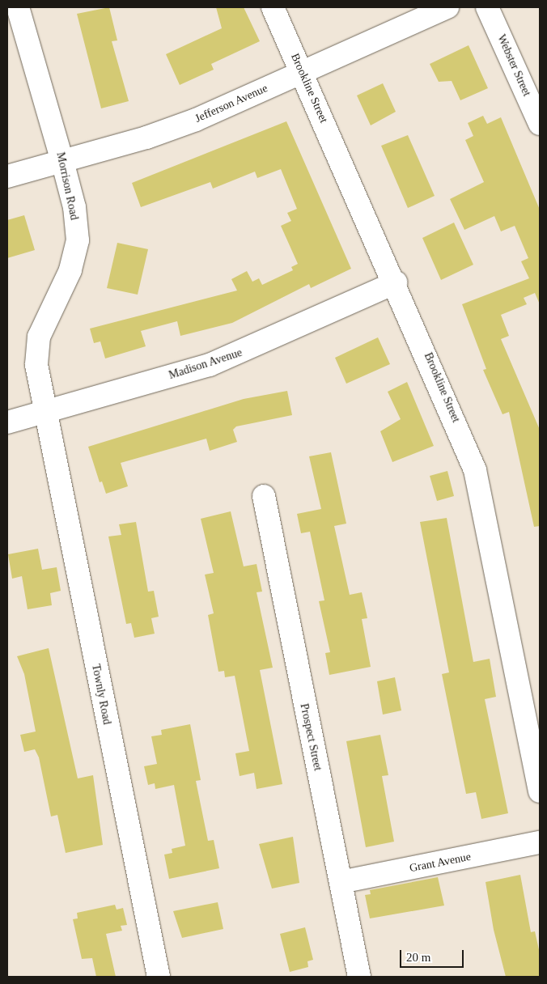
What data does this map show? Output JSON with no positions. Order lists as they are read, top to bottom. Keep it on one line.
{"streets":{"street":["Webster Street","Brookline Street","Jefferson Avenue","Morrison Road","Madison Avenue","Townly Road","Prospect Street","Grant Avenue"]},"crossings":[["Brookline Street","Jefferson Avenue"],["Brookline Street","Madison Avenue"],["Jefferson Avenue","Morrison Road"],["Morrison Road","Madison Avenue"],["Morrison Road","Townly Road"],["Madison Avenue","Townly Road"],["Prospect Street","Grant Avenue"]],"scale_bar":"20 m"}
